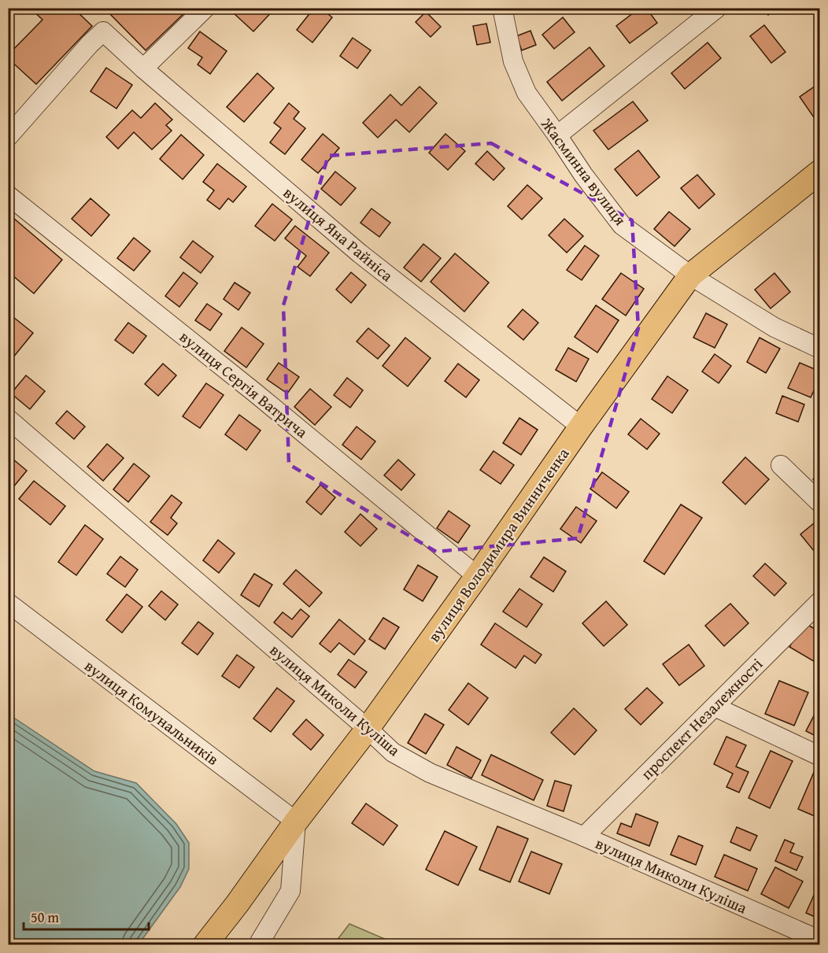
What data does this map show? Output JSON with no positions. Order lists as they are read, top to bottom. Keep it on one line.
{"streets":{"main road":["вулиця Володимира Винниченка"],"street":["Жасминна вулиця","вулиця Яна Райніса","вулиця Сергія Ватрича","вулиця Миколи Куліша","вулиця Комунальників","проспект Незалежності"]},"crossings":[["Жасминна вулиця","вулиця Володимира Винниченка"],["вулиця Яна Райніса","вулиця Володимира Винниченка"],["вулиця Сергія Ватрича","вулиця Володимира Винниченка"],["вулиця Володимира Винниченка","вулиця Миколи Куліша"],["вулиця Володимира Винниченка","вулиця Комунальників"],["вулиця Миколи Куліша","проспект Незалежності"]],"scale_bar":"50 m"}
